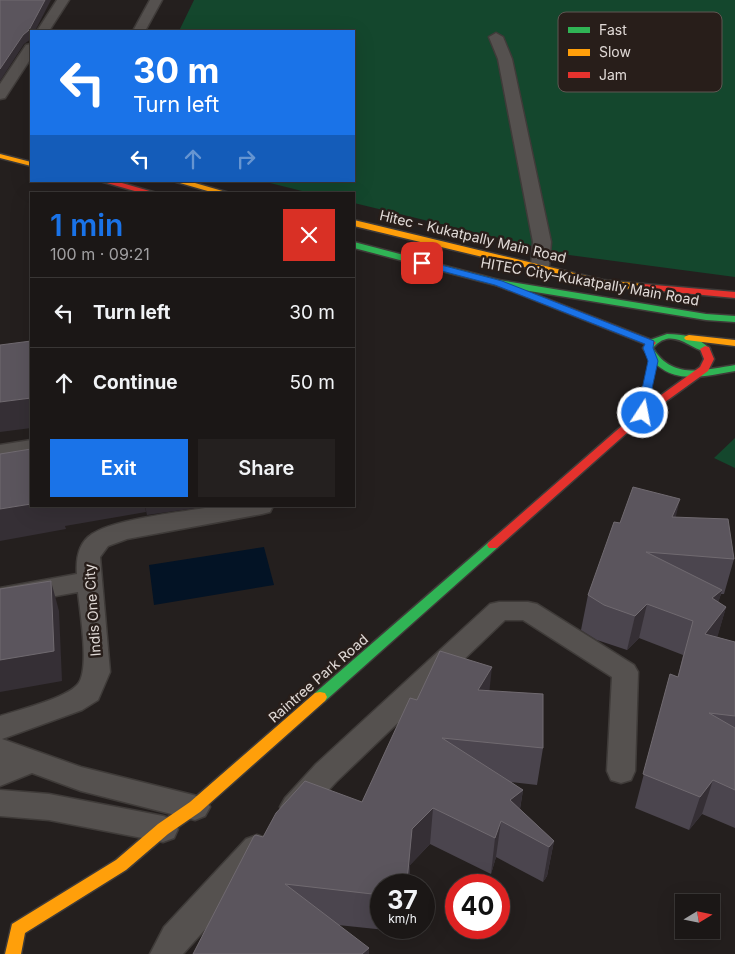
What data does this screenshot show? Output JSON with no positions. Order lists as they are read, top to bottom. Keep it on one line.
{"streets":{"street":["Hitec - Kukatpally Main Road","HITEC City–Kukatpally Main Road","Indis One City","Raintree Park Road"]},"legend":["Fast","Slow","Jam"],"north":"right","page":{"turn":["30 m","Turn left"],"heading":["1 min","100 m · 09:21"],"list":[{"name":"Turn left","value":"30 m"},{"name":"Continue","value":"50 m"}],"buttons":["Exit","Share"],"speed":"37 km/h","limit":"40"}}
